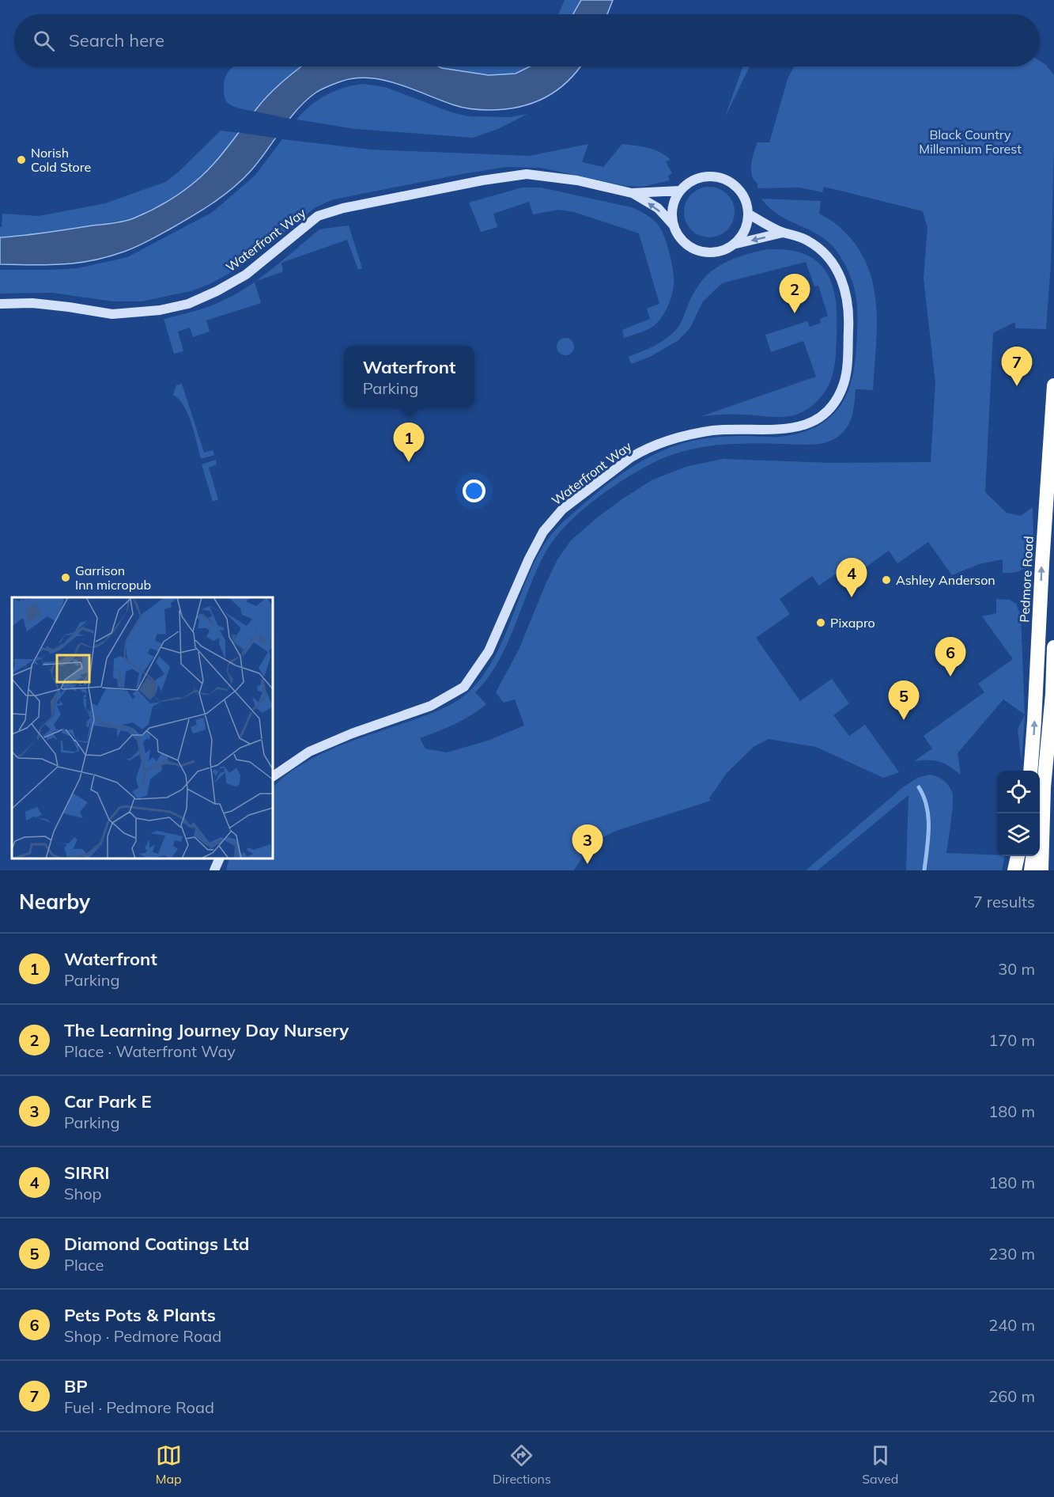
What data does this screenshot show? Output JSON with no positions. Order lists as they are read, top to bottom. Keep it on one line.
{"streets":{"highway":["Pedmore Road"],"street":["Waterfront Way"]},"parks":["Black Country Millennium Forest"],"places":["Norish Cold Store","Garrison Inn micropub","Ashley Anderson","Pixapro"],"page":{"search":"Search here","pins":["2","7","1","4","6","5","3"],"popup":["Waterfront","Parking"],"heading":["Nearby","7 results"],"list":[{"mark":"1","name":"Waterfront","note":"Parking","value":"30 m"},{"mark":"2","name":"The Learning Journey Day Nursery","note":"Place · Waterfront Way","value":"170 m"},{"mark":"3","name":"Car Park E","note":"Parking","value":"180 m"},{"mark":"4","name":"SIRRI","note":"Shop","value":"180 m"},{"mark":"5","name":"Diamond Coatings Ltd","note":"Place","value":"230 m"},{"mark":"6","name":"Pets Pots & Plants","note":"Shop · Pedmore Road","value":"240 m"},{"mark":"7","name":"BP","note":"Fuel · Pedmore Road","value":"260 m"}],"nav":["Map","Directions","Saved"]}}
